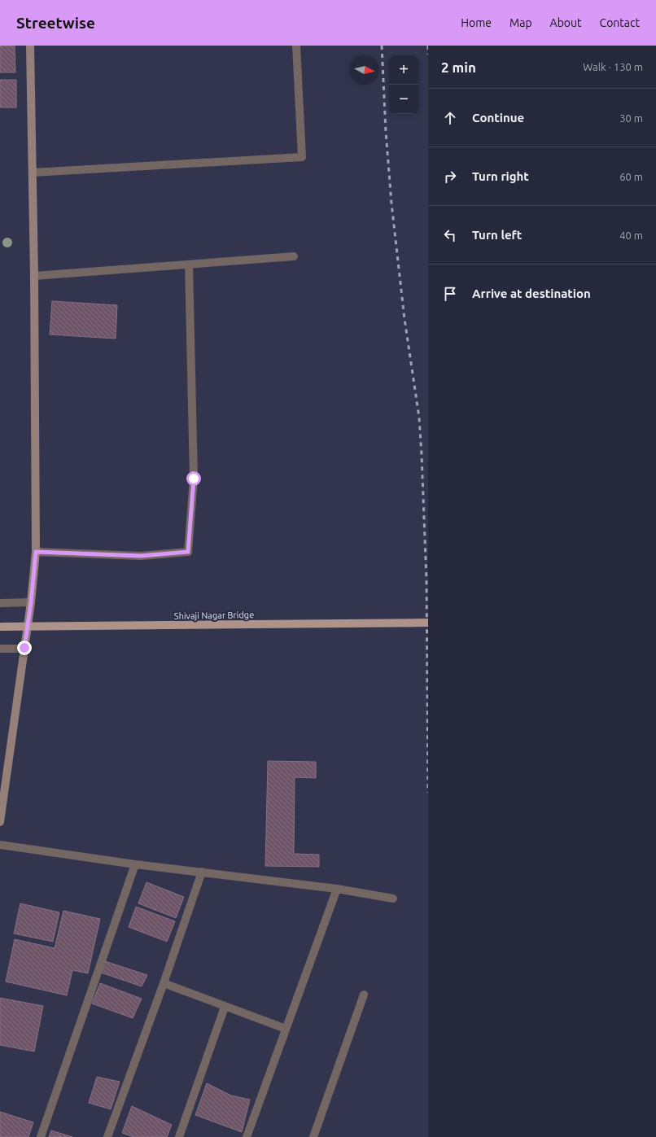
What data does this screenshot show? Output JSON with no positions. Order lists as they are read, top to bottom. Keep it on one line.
{"streets":{"main road":["Shivaji Nagar Bridge"]},"north":"right","page":{"header":"Streetwise","nav":["Home","Map","About","Contact"],"heading":["2 min","Walk · 130 m"],"map_buttons":["+","−"],"list":[["Continue","30 m"],["Turn right","60 m"],["Turn left","40 m"],"Arrive at destination"]}}
